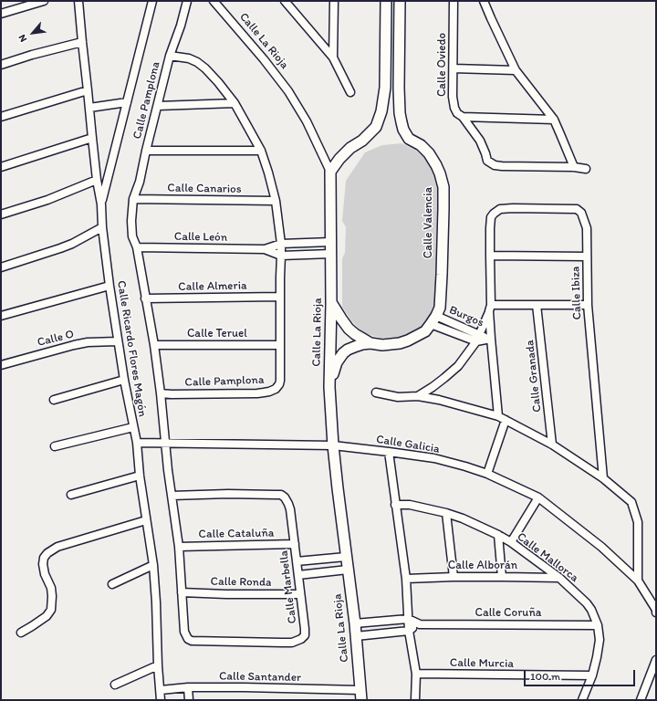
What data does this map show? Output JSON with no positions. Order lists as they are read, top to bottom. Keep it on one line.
{"streets":{"street":["Calle La Rioja","Calle Oviedo","Calle Pamplona","Calle Canarios","Calle Valencia","Calle León","Calle Almeria","Calle Ibiza","Burgos","Calle Teruel","Calle O","Calle Ricardo Flores Magón","Calle Granada","Calle Galicia","Calle Cataluña","Calle Mallorca","Calle Alborán","Calle Ronda","Calle Marbella","Calle Coruña","Calle Murcia","Calle Santander"]},"crossings":[["Calle La Rioja","Calle León"],["Calle La Rioja","Calle Galicia"],["Calle La Rioja","Calle Coruña"],["Calle La Rioja","Calle Santander"],["Calle Pamplona","Calle Canarios"],["Calle Pamplona","Calle León"],["Calle Pamplona","Calle Almeria"],["Calle Pamplona","Calle Teruel"],["Calle Pamplona","Calle Marbella"],["Calle Valencia","Burgos"],["Calle O","Calle Ricardo Flores Magón"],["Calle Ricardo Flores Magón","Calle Galicia"],["Calle Ricardo Flores Magón","Calle Santander"],["Calle Galicia","Calle Marbella"],["Calle Cataluña","Calle Marbella"],["Calle Mallorca","Calle Alborán"],["Calle Mallorca","Calle Coruña"],["Calle Mallorca","Calle Murcia"],["Calle Ronda","Calle Marbella"]],"scale_bar":"100 m","north":"bottom left"}
